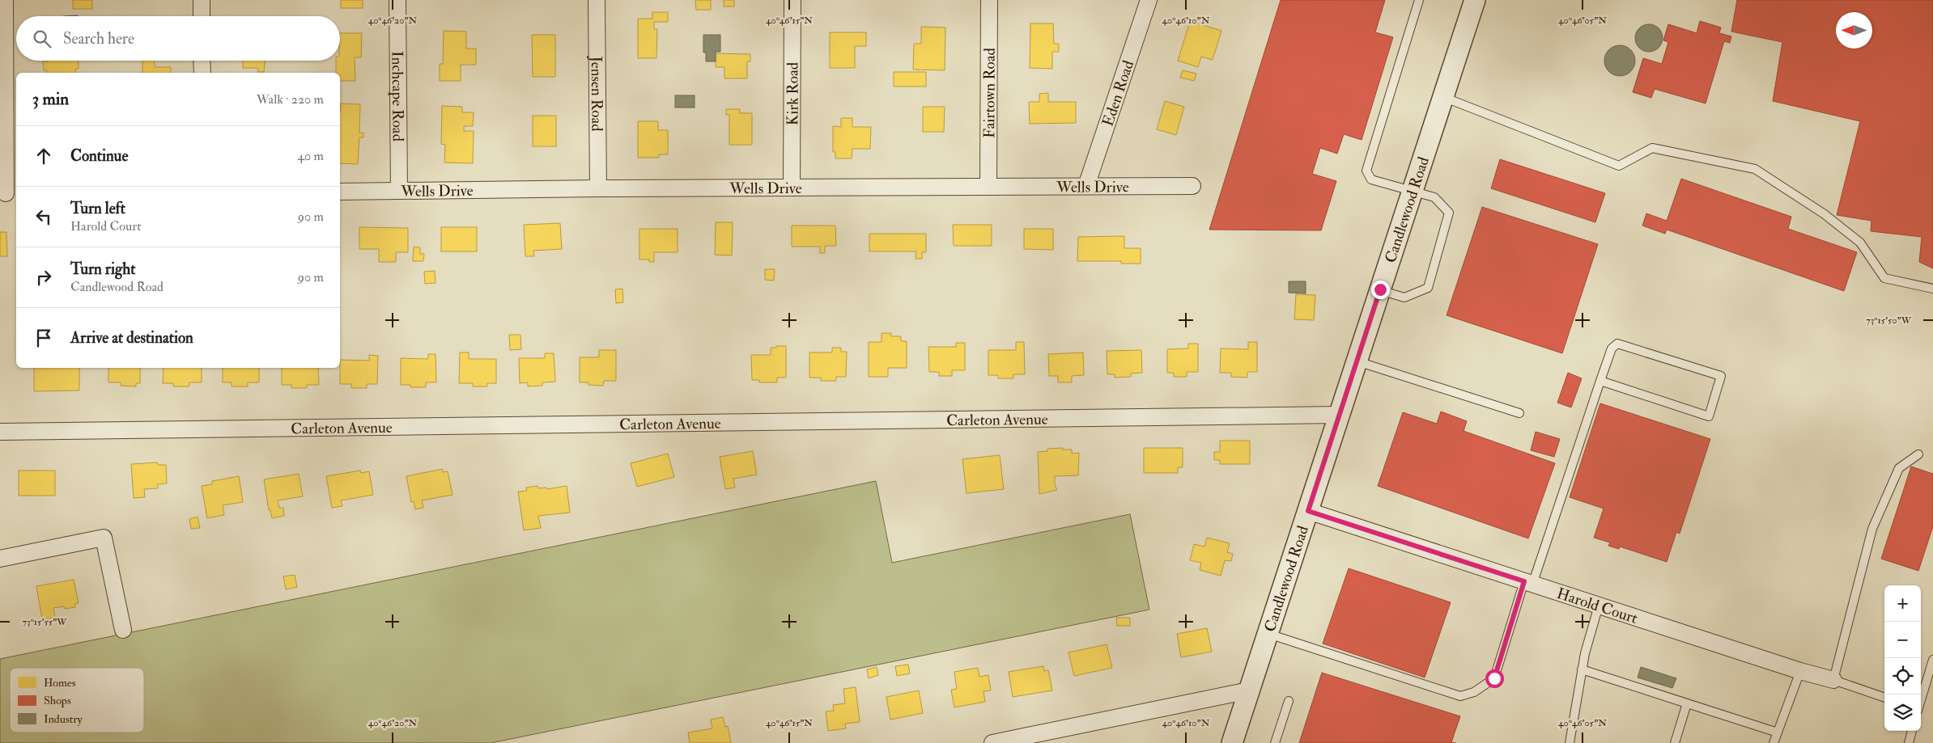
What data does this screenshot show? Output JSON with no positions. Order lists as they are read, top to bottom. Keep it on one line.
{"streets":{"street":["Fairtown Road","Eden Road","Jensen Road","Kirk Road","Inchcape Road","Wells Drive","Candlewood Road","Carleton Avenue","Harold Court"]},"crossings":[["Fairtown Road","Wells Drive"],["Eden Road","Wells Drive"],["Jensen Road","Wells Drive"],["Kirk Road","Wells Drive"],["Inchcape Road","Wells Drive"],["Candlewood Road","Carleton Avenue"],["Candlewood Road","Harold Court"]],"legend":["Homes","Shops","Industry"],"north":"left","page":{"search":"Search here","heading":["3 min","Walk · 220 m"],"list":[["Continue","40 m"],["Turn left","Harold Court","90 m"],["Turn right","Candlewood Road","90 m"],"Arrive at destination"],"map_buttons":["+","−"]},"coordinates":["40°46'20\"N","40°46'15\"N","40°46'10\"N","40°46'05\"N","73°15'50\"W","73°15'55\"W"]}
